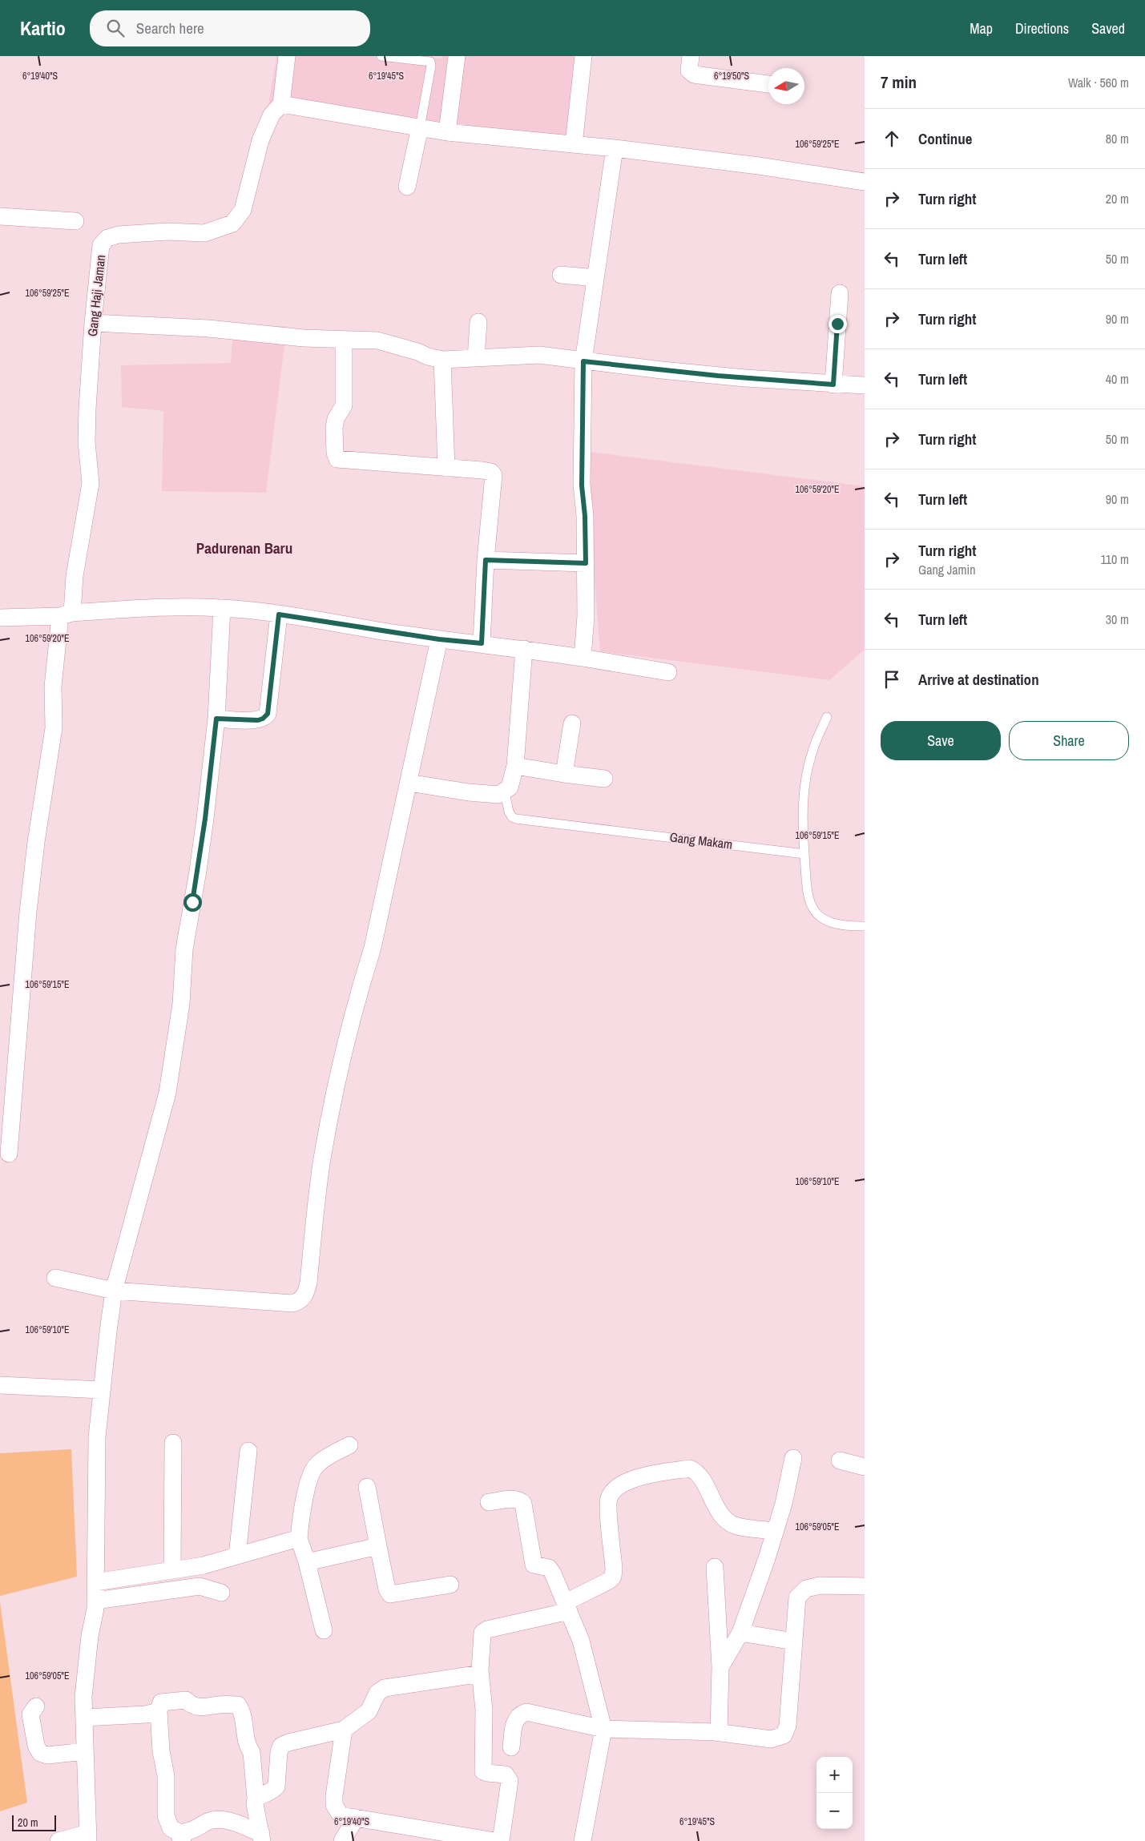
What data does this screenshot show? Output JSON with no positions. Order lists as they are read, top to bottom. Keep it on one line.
{"streets":{"street":["Gang Haji Jaman"],"lane":["Gang Makam"]},"districts":["Padurenan Baru"],"scale_bar":"20 m","north":"left","page":{"header":"Kartio","search":"Search here","nav":["Map","Directions","Saved"],"heading":["7 min","Walk · 560 m"],"list":[["Continue","80 m"],["Turn right","20 m"],["Turn left","50 m"],["Turn right","90 m"],["Turn left","40 m"],["Turn right","50 m"],["Turn left","90 m"],["Turn right","Gang Jamin","110 m"],["Turn left","30 m"],"Arrive at destination"],"buttons":["Save","Share"],"map_buttons":["+","−"],"scale":"20 m"},"coordinates":["6°19'40\"S","6°19'45\"S","6°19'50\"S","106°59'25\"E","106°59'20\"E","106°59'15\"E","106°59'10\"E","106°59'05\"E"]}
